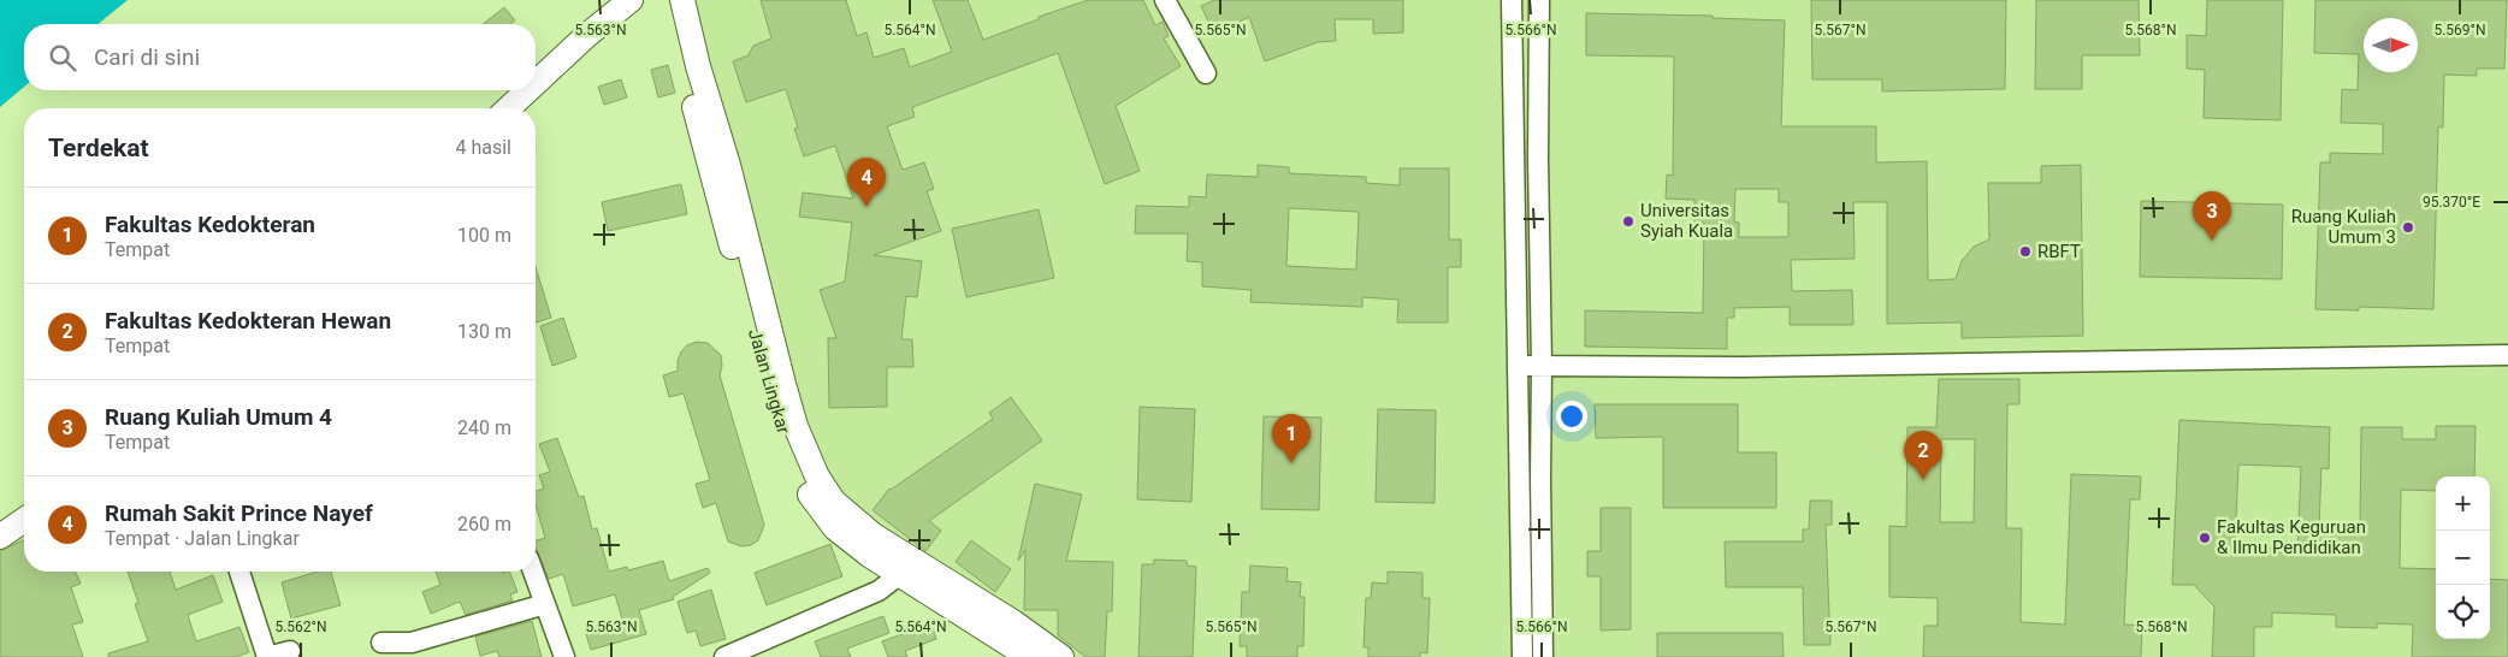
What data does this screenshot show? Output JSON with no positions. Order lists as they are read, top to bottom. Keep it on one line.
{"streets":{"street":["Jalan Lingkar"]},"places":["Universitas Syiah Kuala","Ruang Kuliah Umum 3","RBFT","Fakultas Keguruan & Ilmu Pendidikan"],"north":"right","page":{"search":"Cari di sini","heading":["Terdekat","4 hasil"],"pins":["4","3","1","2"],"list":[{"mark":"1","name":"Fakultas Kedokteran","note":"Tempat","value":"100 m"},{"mark":"2","name":"Fakultas Kedokteran Hewan","note":"Tempat","value":"130 m"},{"mark":"3","name":"Ruang Kuliah Umum 4","note":"Tempat","value":"240 m"},{"mark":"4","name":"Rumah Sakit Prince Nayef","note":"Tempat · Jalan Lingkar","value":"260 m"}],"map_buttons":["+","−"]},"coordinates":["5.563°N","5.564°N","5.565°N","5.566°N","5.567°N","5.568°N","5.569°N","95.370°E","5.562°N"]}
